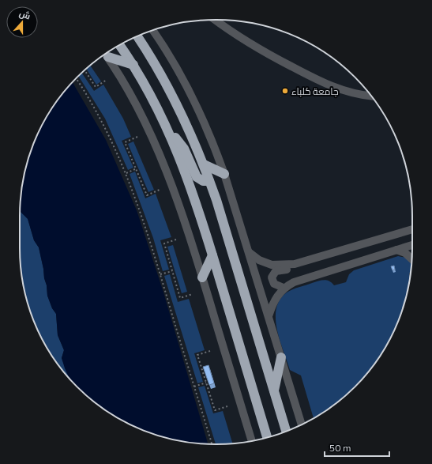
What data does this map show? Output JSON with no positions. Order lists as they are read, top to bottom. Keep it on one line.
{"places":["جامعة كلباء"],"scale_bar":"50 m","north":"top"}
